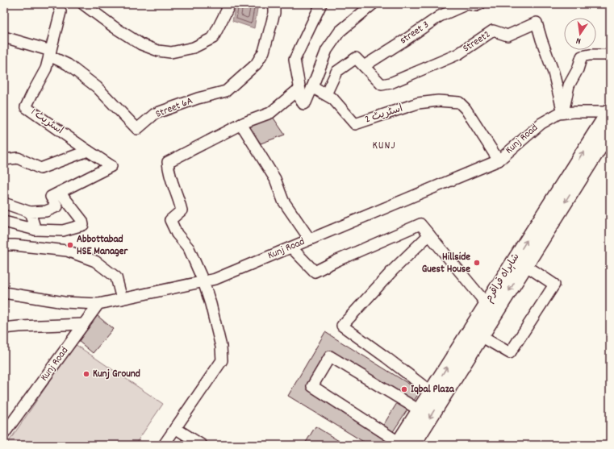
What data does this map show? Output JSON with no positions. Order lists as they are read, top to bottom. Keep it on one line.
{"streets":{"highway":["شاہراہ قراقرم"],"street":["street 3","Street2","Street 6A","اسٹریٹ 2","اسٹریٹ 1","Kunj Road"]},"crossings":[["street 3","Street2"],["Street2","اسٹریٹ 2"],["Street2","Kunj Road"],["Street 6A","اسٹریٹ 1"],["اسٹریٹ 2","Kunj Road"],["Kunj Road","شاہراہ قراقرم"]],"districts":["KUNJ"],"places":["Abbottabad HSE Manager","Hillside Guest House","Kunj Ground","Iqbal Plaza"],"north":"bottom"}
